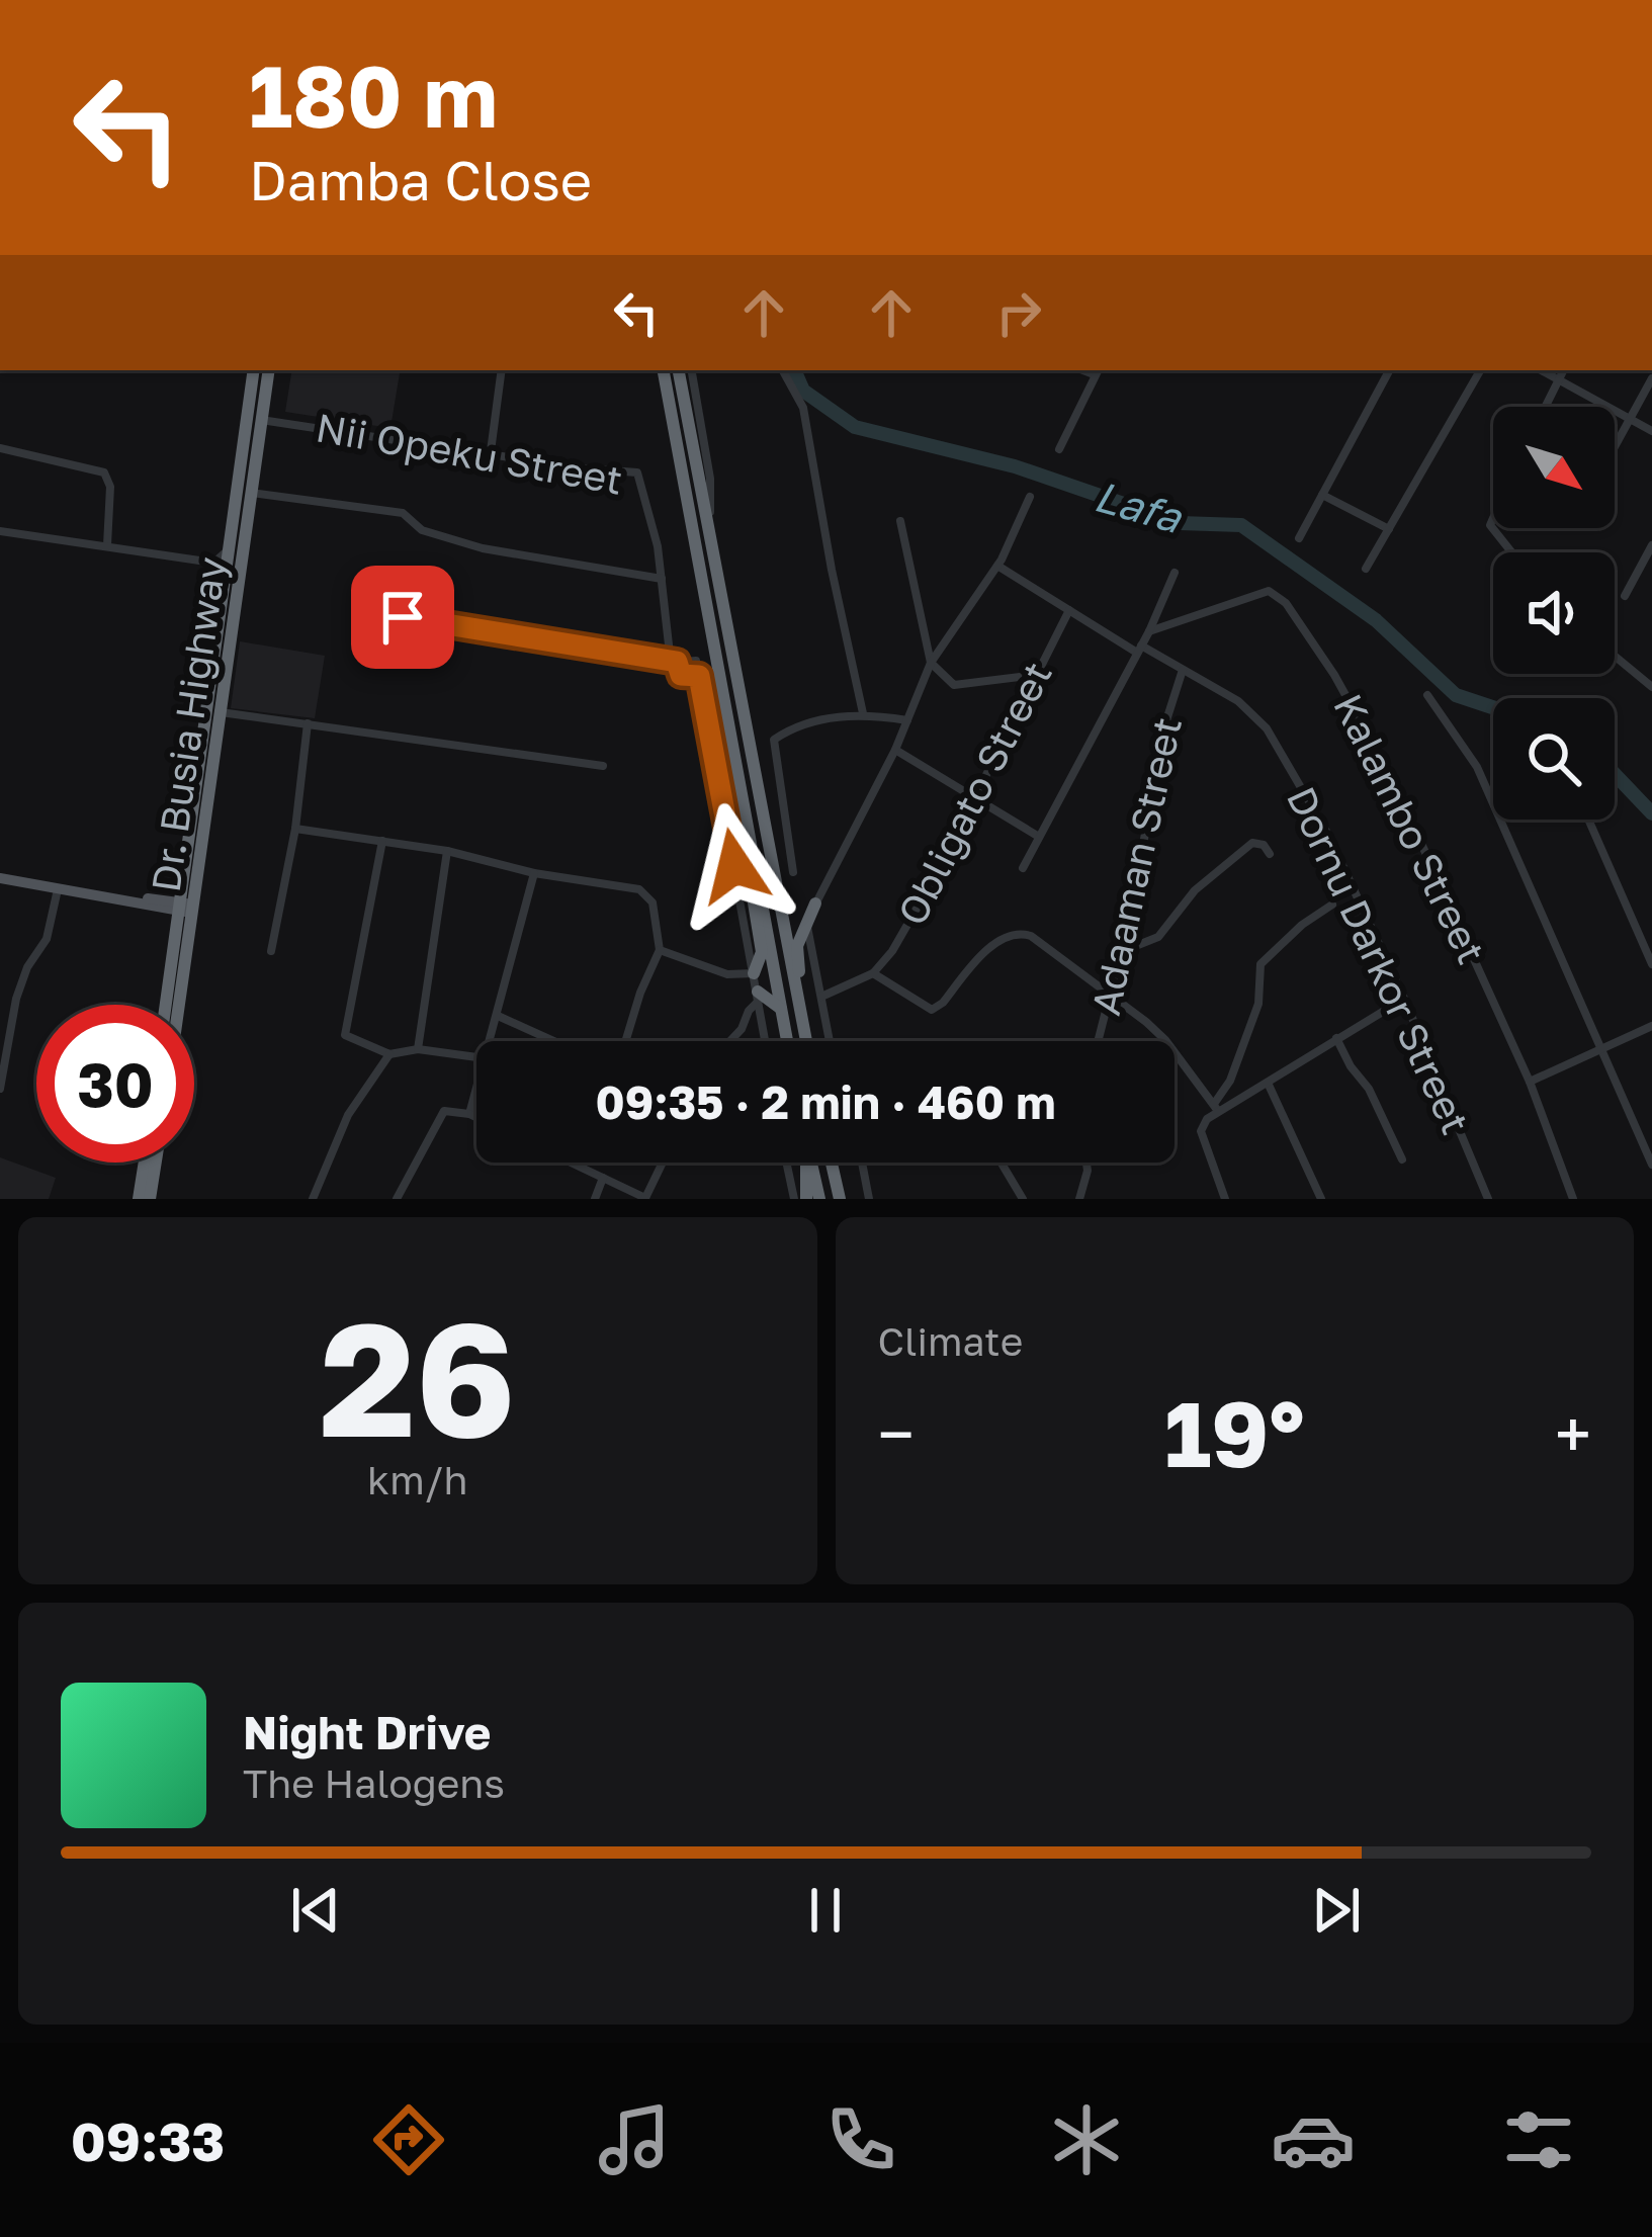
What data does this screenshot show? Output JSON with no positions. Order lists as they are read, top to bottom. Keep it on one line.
{"streets":{"highway":["Dr. Busia Highway"],"street":["Nii Opeku Street","Obligato Street","Kalambo Street","Adaaman Street","Dornu Darkor Street"]},"crossings":[["Nii Opeku Street","Dr. Busia Highway"],["Obligato Street","Dornu Darkor Street"],["Adaaman Street","Dornu Darkor Street"]],"water":["Lafa"],"north":"bottom right","page":{"turn":["180 m","Damba Close"],"limit":"30","trip":"09:35 · 2 min · 460 m","tile":[["26","km/h"],"Climate"],"heat":["−","19°","+"],"song":["Night Drive","The Halogens"],"tabs":"09:33"}}
